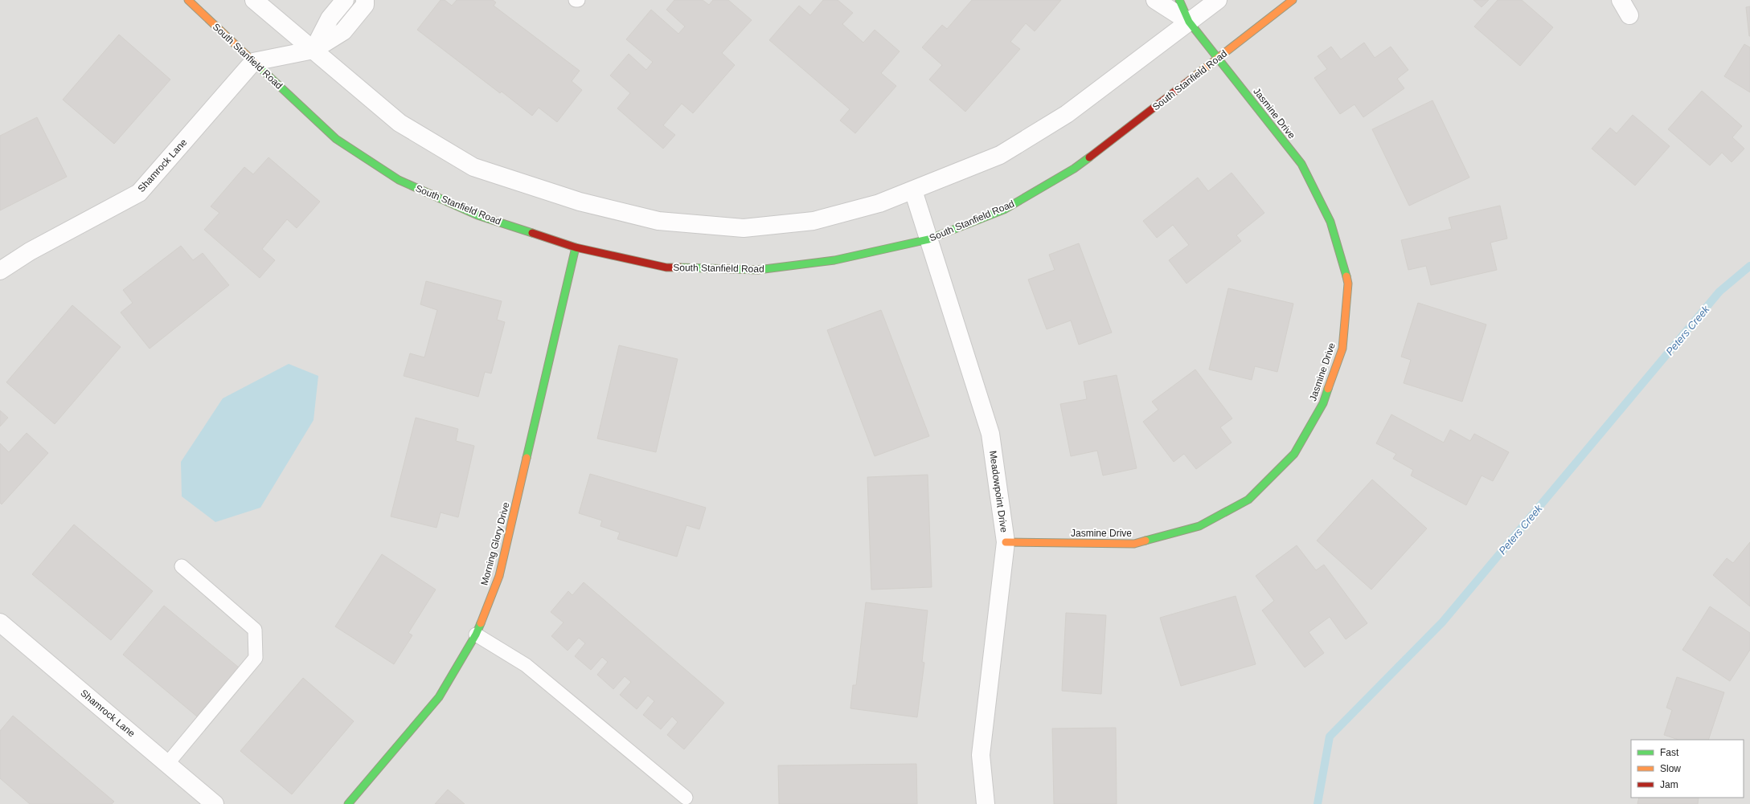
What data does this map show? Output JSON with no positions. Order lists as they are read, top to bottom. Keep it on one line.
{"streets":{"street":["South Stanfield Road","Jasmine Drive","Shamrock Lane","Meadowpoint Drive","Morning Glory Drive"]},"crossings":[["South Stanfield Road","Jasmine Drive"],["South Stanfield Road","Shamrock Lane"],["South Stanfield Road","Meadowpoint Drive"],["South Stanfield Road","Morning Glory Drive"],["Jasmine Drive","Meadowpoint Drive"]],"water":["Peters Creek"],"legend":["Fast","Slow","Jam"]}
